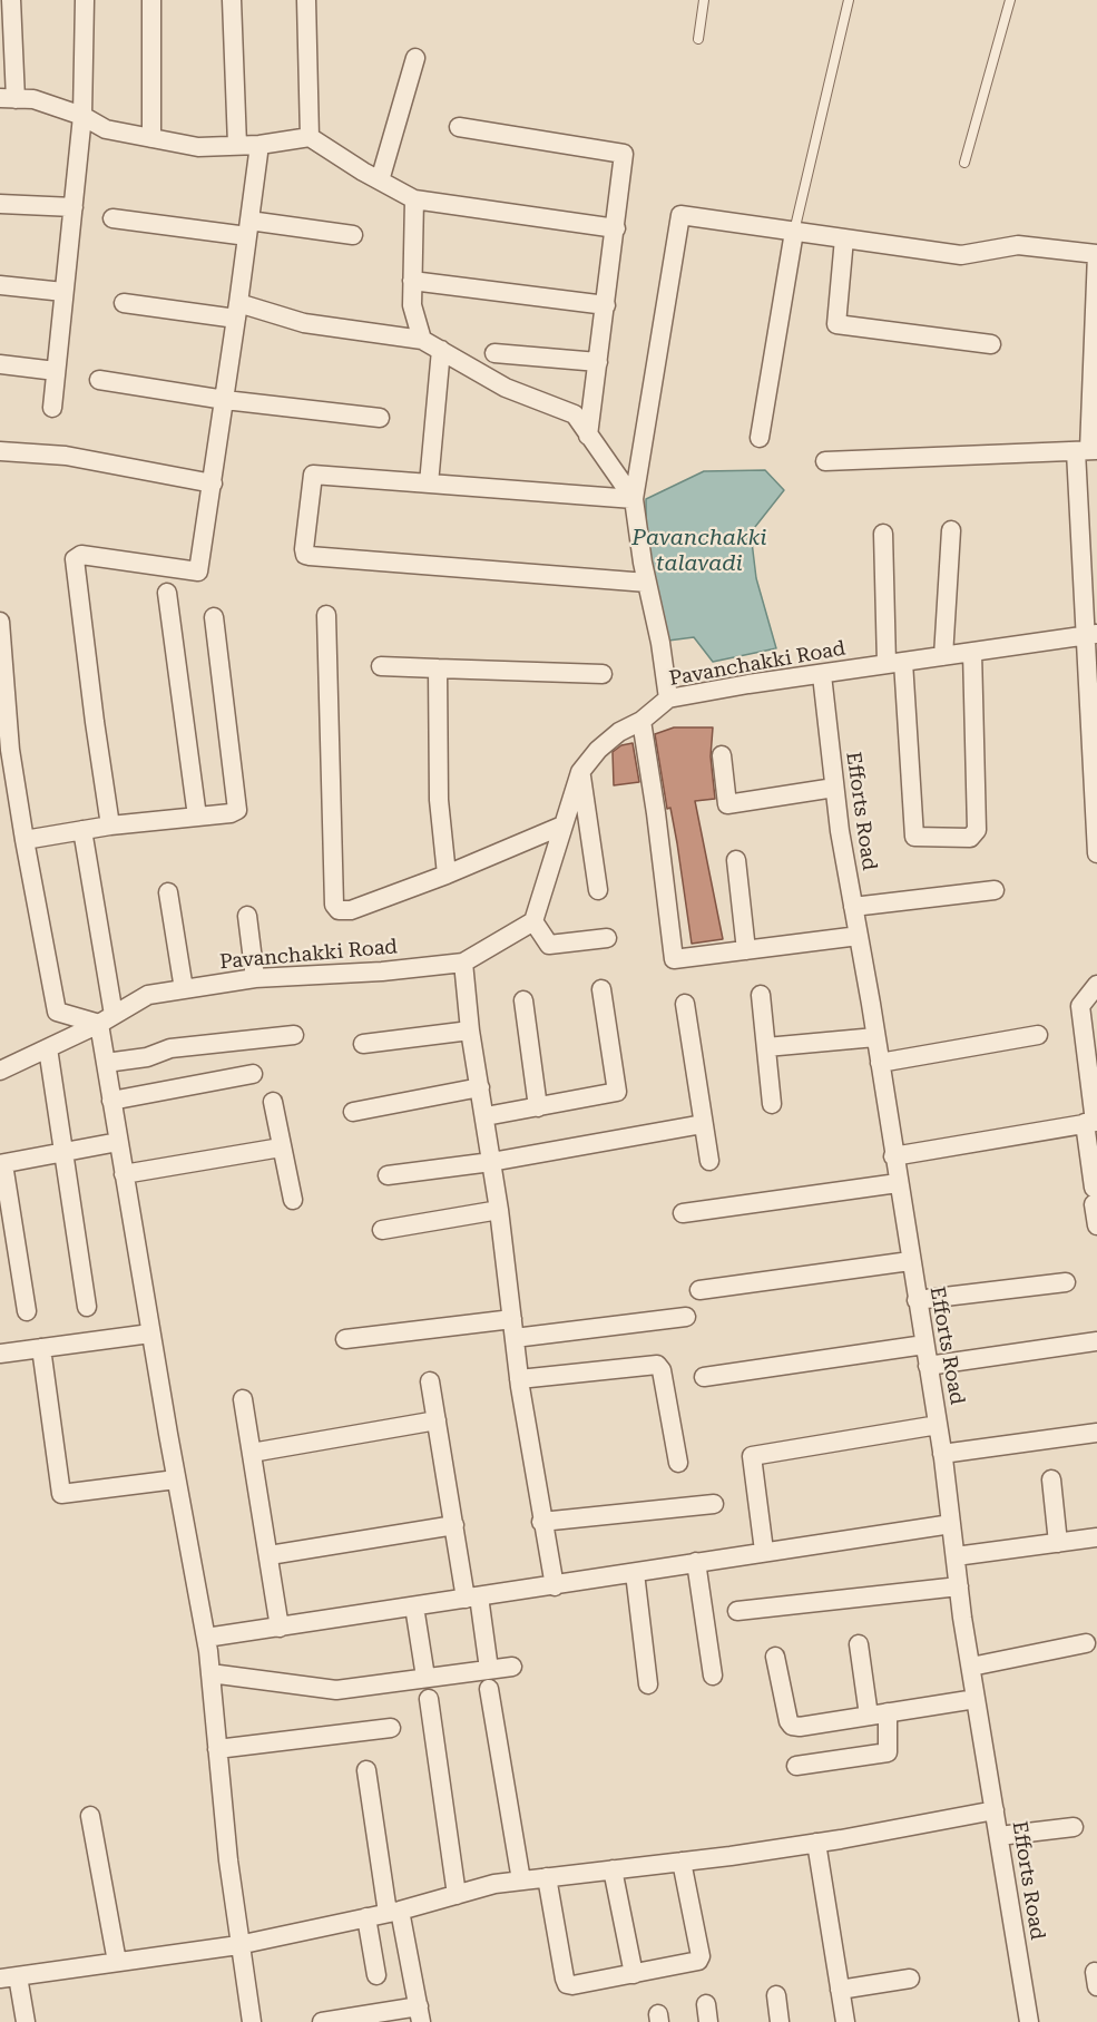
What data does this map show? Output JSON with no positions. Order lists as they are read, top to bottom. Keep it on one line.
{"streets":{"street":["Pavanchakki Road","Efforts Road"]},"crossings":[["Pavanchakki Road","Efforts Road"]],"water":["Pavanchakki talavadi"]}
